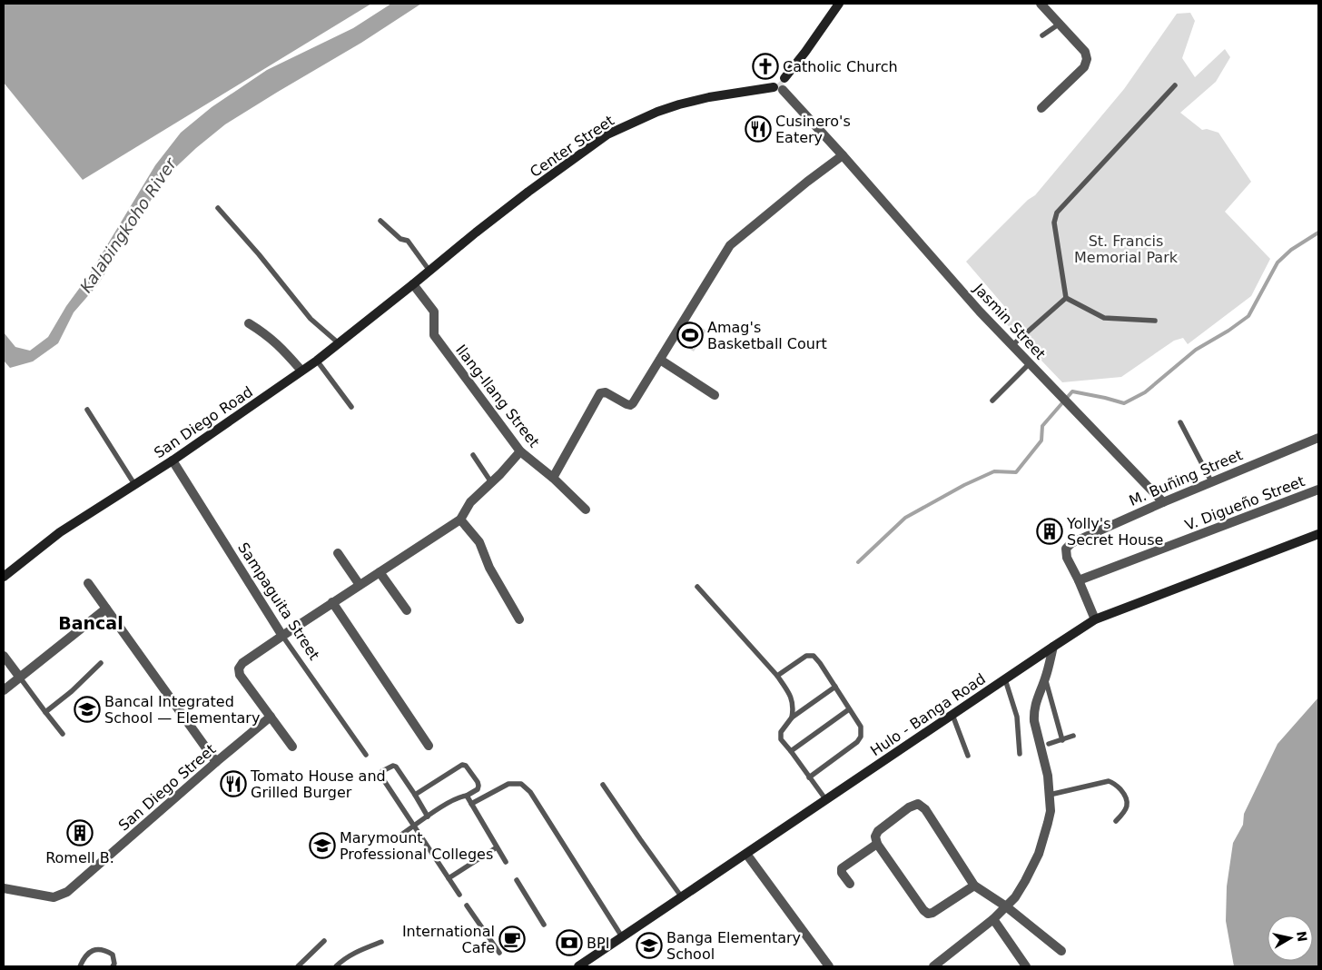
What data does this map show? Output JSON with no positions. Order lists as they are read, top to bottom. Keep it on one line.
{"streets":{"street":["Center Street","Jasmin Street","Ilang-Ilang Street","San Diego Road","M. Buñing Street","V. Digueño Street","Sampaguita Street","Hulo - Banga Road","San Diego Street"]},"crossings":[["Center Street","Jasmin Street"],["Center Street","Ilang-Ilang Street"],["Center Street","San Diego Road"],["Jasmin Street","M. Buñing Street"],["Ilang-Ilang Street","San Diego Road"],["San Diego Road","Sampaguita Street"],["M. Buñing Street","V. Digueño Street"]],"districts":["Bancal"],"water":["Kalabingkoho River"],"parks":["St. Francis Memorial Park"],"places":{"church":["Catholic Church"],"restaurant":["Cusinero's Eatery","Tomato House and Grilled Burger"],"sports":["Amag's Basketball Court"],"building":["Yolly's Secret House","Romell B."],"school or university":["Bancal Integrated School — Elementary","Marymount Professional Colleges","Banga Elementary School"],"cafe":["International Cafe"],"bank":["BPI"]},"north":"right"}
